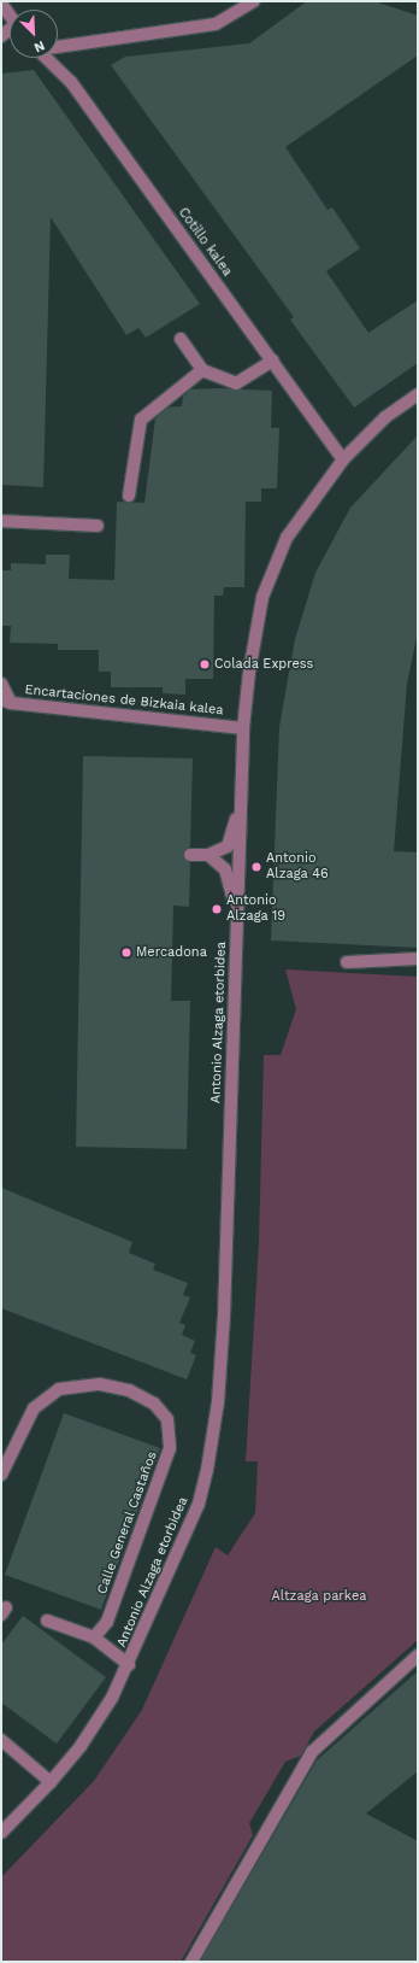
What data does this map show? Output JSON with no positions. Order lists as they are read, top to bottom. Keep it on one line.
{"streets":{"street":["Cotillo kalea","Encartaciones de Bizkaia kalea","Antonio Alzaga etorbidea","Calle General Castaños"]},"crossings":[["Cotillo kalea","Antonio Alzaga etorbidea"],["Encartaciones de Bizkaia kalea","Antonio Alzaga etorbidea"]],"parks":["Altzaga parkea"],"places":["Colada Express","Antonio Alzaga 46","Antonio Alzaga 19","Mercadona"],"north":"bottom right"}
